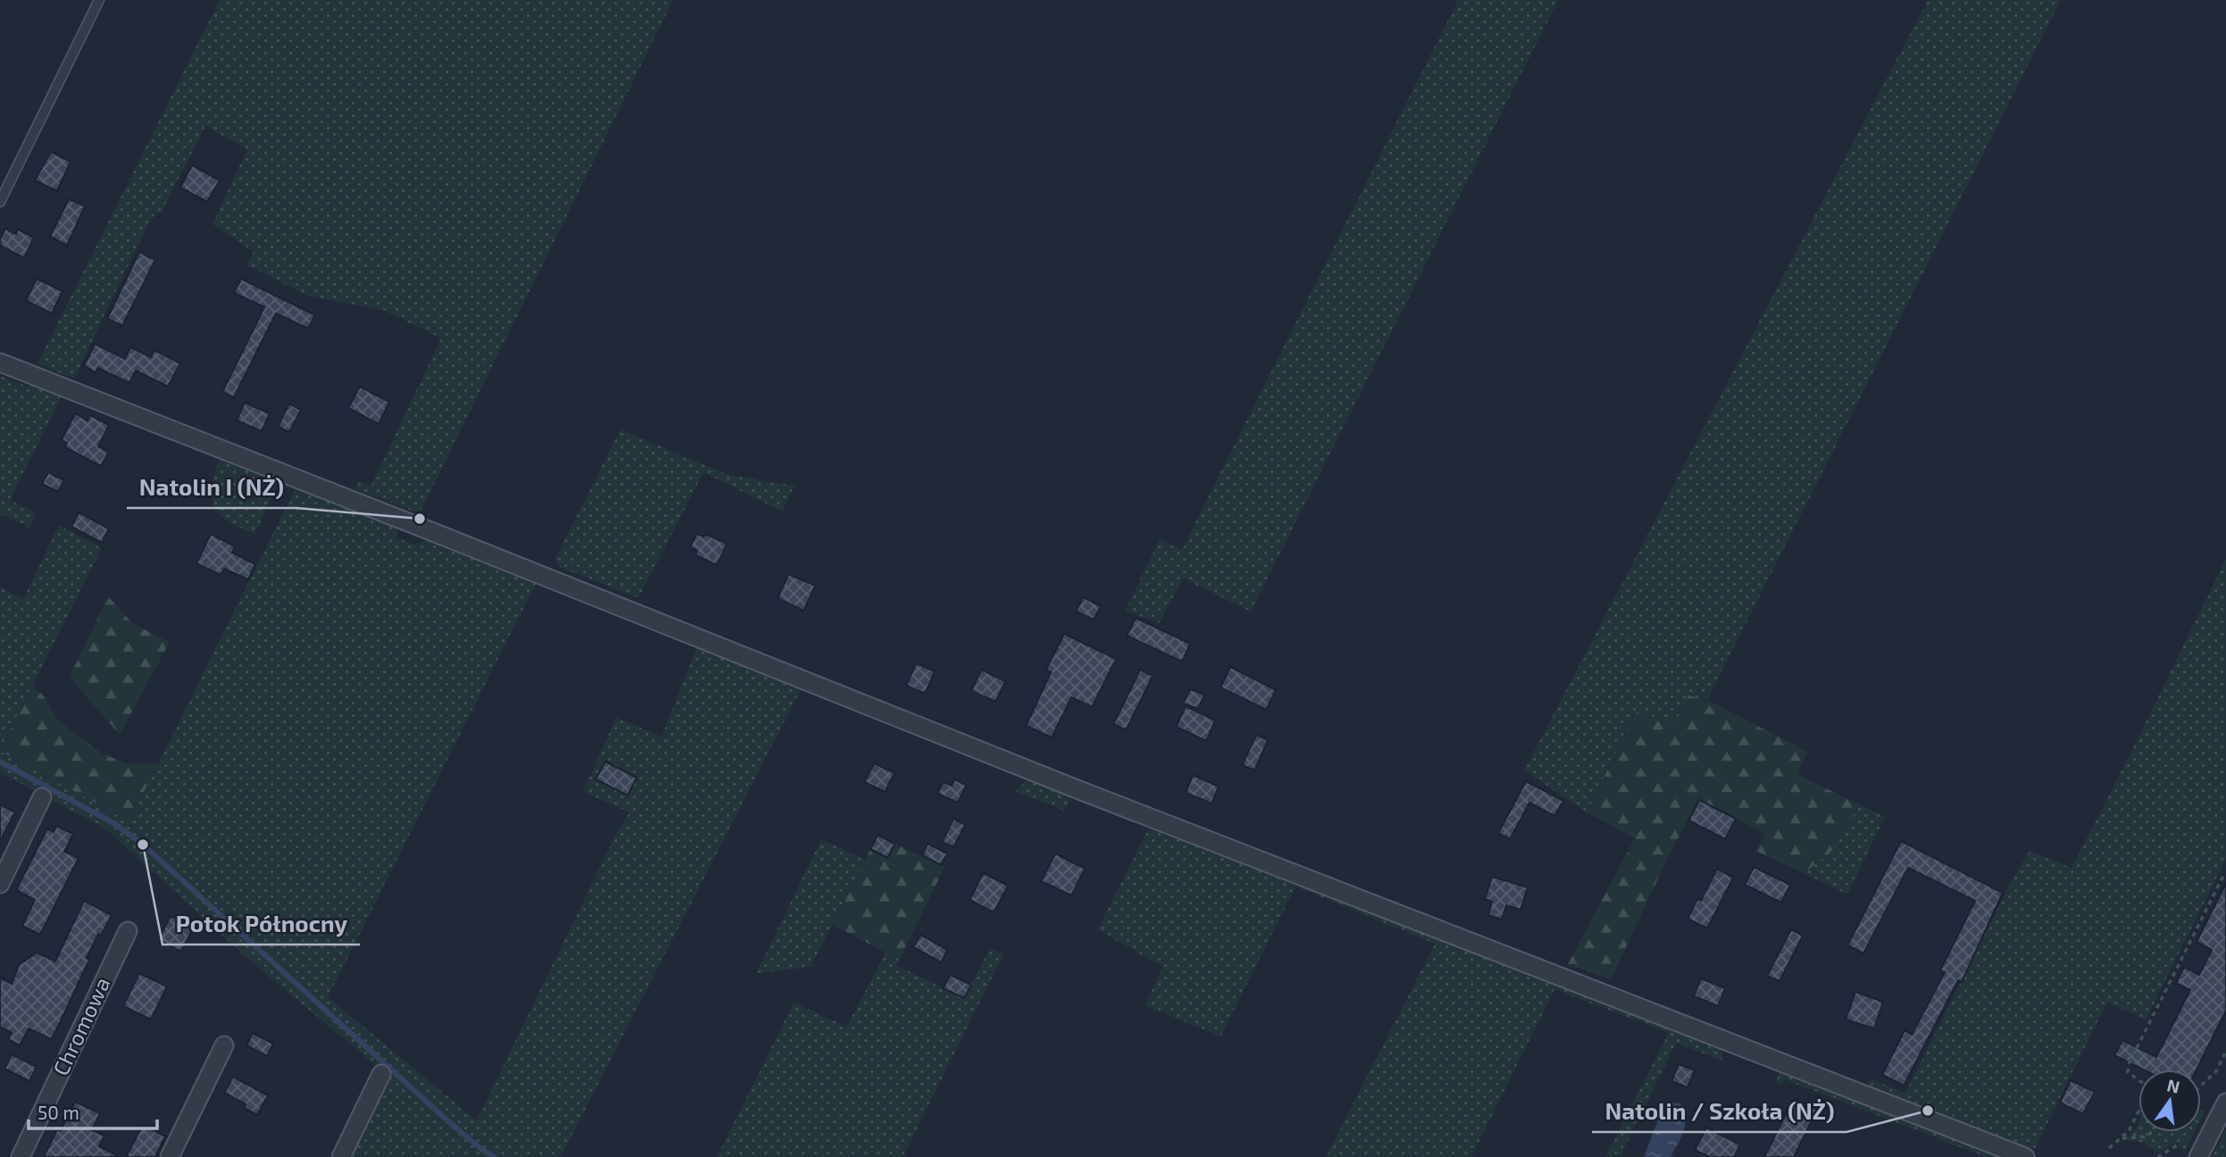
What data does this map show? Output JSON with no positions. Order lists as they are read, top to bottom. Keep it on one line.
{"streets":{"street":["Chromowa"]},"places":["Natolin I (NŻ)","Potok Północny","Natolin / Szkoła (NŻ)"],"scale_bar":"50 m","north":"top"}
